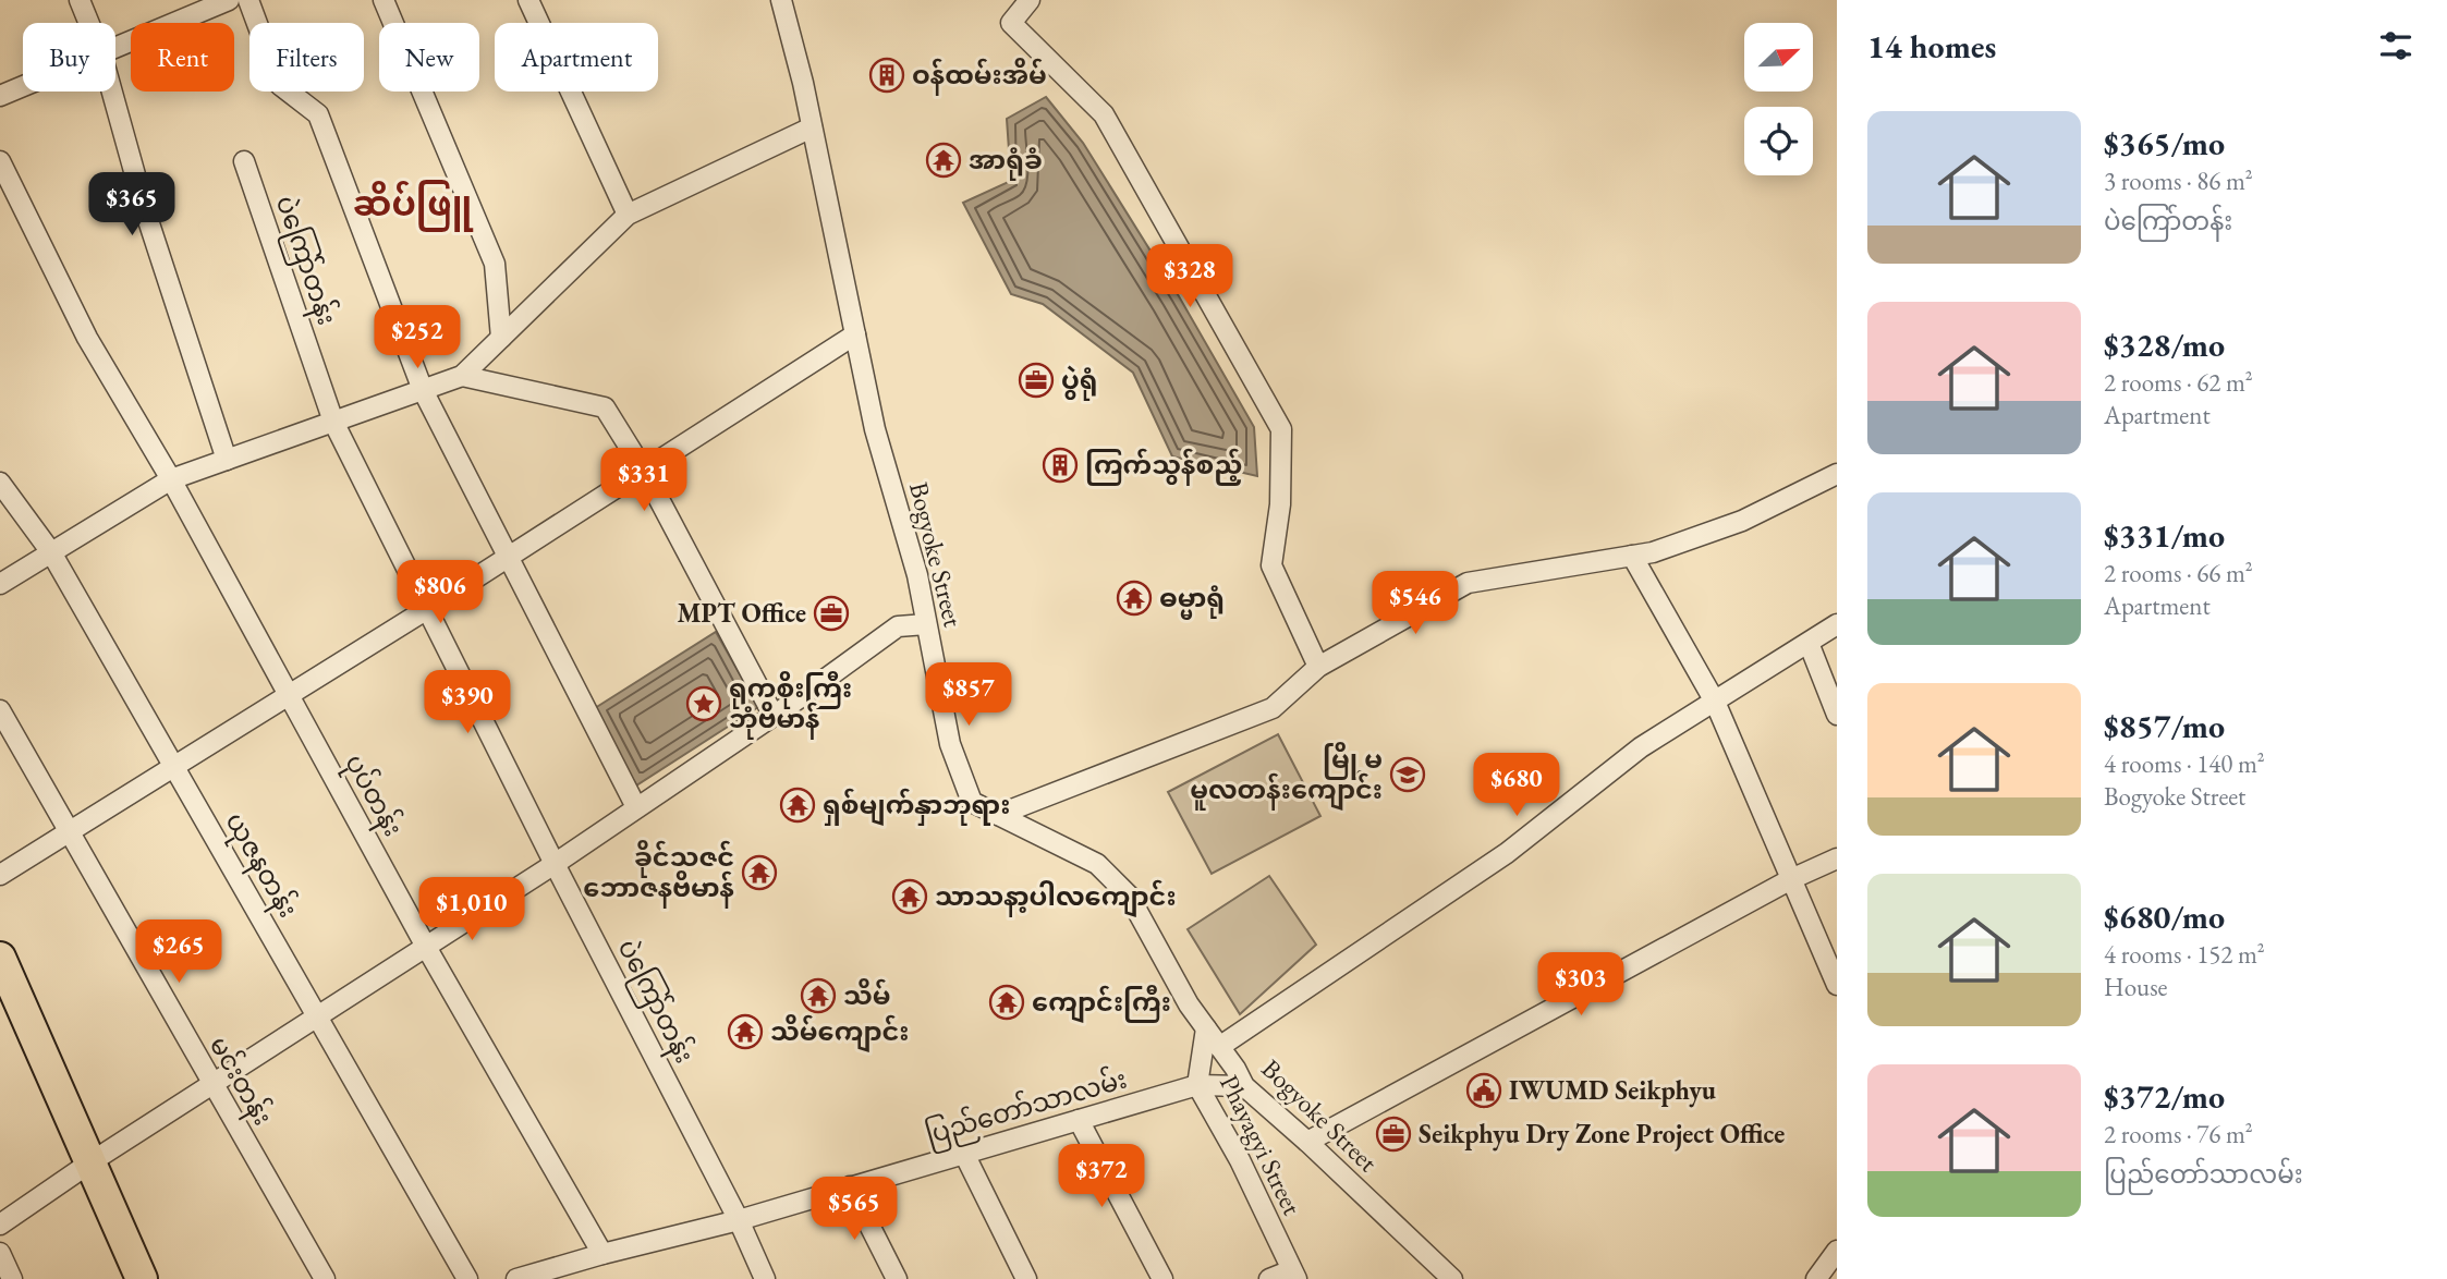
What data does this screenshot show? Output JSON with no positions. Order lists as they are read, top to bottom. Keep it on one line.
{"streets":{"street":["ပဲကြော်တန်း","Bogyoke Street","ပုပ်တန်း","ယုဇနတန်း","မင်းတန်း","ပြည်တော်သာလမ်း","Phayagyi Street"]},"crossings":[["ပဲကြော်တန်း","ပြည်တော်သာလမ်း"],["Bogyoke Street","ပြည်တော်သာလမ်း"],["Bogyoke Street","Phayagyi Street"],["ပုပ်တန်း","ပြည်တော်သာလမ်း"],["ပြည်တော်သာလမ်း","Phayagyi Street"]],"districts":["ဆိပ်ဖြူ"],"places":{"building":["ဝန်ထမ်းအိမ်","ကြက်သွန်စည့်"],"temple":["အာရုံခံ","ဓမ္မာရုံ","ရှစ်မျက်နှာဘုရား","ခိုင်သဇင် ဘောဇနဗိမာန်","သာသနာ့ပါလကျောင်း","သိမ်","ကျောင်းကြီး","သိမ်ကျောင်း"],"office":["ပွဲရုံ","MPT Office","Seikphyu Dry Zone Project Office"],"place":["ရုက္ခစိုးကြီး ဘုံဗိမာန်"],"school or university":["မြို့မ မူလတန်းကျောင်း"],"public building":["IWUMD Seikphyu"]},"north":"top right","page":{"heading":"14 homes","chip":["Buy","Rent","Filters","New","Apartment"],"list":[{"name":"$365/mo","note":"3 rooms · 86 m² · ပဲကြော်တန်း"},{"name":"$328/mo","note":"2 rooms · 62 m² · Apartment"},{"name":"$331/mo","note":"2 rooms · 66 m² · Apartment"},{"name":"$857/mo","note":"4 rooms · 140 m² · Bogyoke Street"},{"name":"$680/mo","note":"4 rooms · 152 m² · House"},{"name":"$372/mo","note":"2 rooms · 76 m² · ပြည်တော်သာလမ်း"}],"price":["$365","$328","$252","$331","$806","$546","$857","$390","$680","$1,010","$265","$303","$372","$565"]}}
